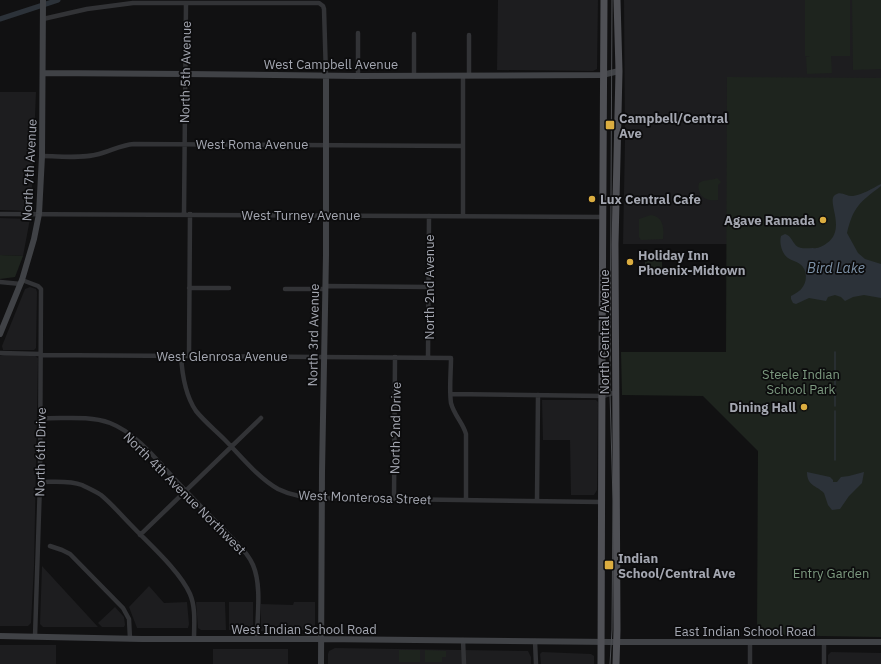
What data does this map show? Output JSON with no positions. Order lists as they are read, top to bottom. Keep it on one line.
{"streets":{"main road":["West Campbell Avenue","North 7th Avenue","North Central Avenue","North 3rd Avenue","West Indian School Road","East Indian School Road"],"street":["North 5th Avenue","West Roma Avenue","West Turney Avenue","North 2nd Avenue","West Glenrosa Avenue","North 2nd Drive","North 6th Drive","North 4th Avenue Northwest","West Monterosa Street"]},"crossings":[["West Campbell Avenue","North 5th Avenue"],["West Campbell Avenue","North 7th Avenue"],["West Campbell Avenue","North Central Avenue"],["West Campbell Avenue","North 3rd Avenue"],["North 5th Avenue","West Roma Avenue"],["North 5th Avenue","West Turney Avenue"],["North 5th Avenue","North 3rd Avenue"],["West Roma Avenue","North 7th Avenue"],["West Roma Avenue","North 3rd Avenue"],["North 7th Avenue","West Turney Avenue"],["North 7th Avenue","North 6th Drive"],["West Turney Avenue","North 2nd Avenue"],["West Turney Avenue","North Central Avenue"],["West Turney Avenue","North 3rd Avenue"],["North 2nd Avenue","West Glenrosa Avenue"],["North Central Avenue","West Monterosa Street"],["North Central Avenue","West Indian School Road"],["North Central Avenue","East Indian School Road"],["North 3rd Avenue","West Glenrosa Avenue"],["North 3rd Avenue","West Monterosa Street"],["North 3rd Avenue","West Indian School Road"],["West Glenrosa Avenue","North 2nd Drive"],["West Glenrosa Avenue","North 6th Drive"],["West Glenrosa Avenue","West Monterosa Street"],["North 2nd Drive","West Monterosa Street"],["North 6th Drive","North 4th Avenue Northwest"],["North 6th Drive","West Indian School Road"],["North 4th Avenue Northwest","West Indian School Road"],["West Indian School Road","East Indian School Road"]],"water":["Bird Lake"],"parks":["Steele Indian School Park","Entry Garden"],"places":{"transit":["Campbell/Central Ave","Indian School/Central Ave"],"other":["Lux Central Cafe","Agave Ramada","Holiday Inn Phoenix-Midtown","Dining Hall"]}}
